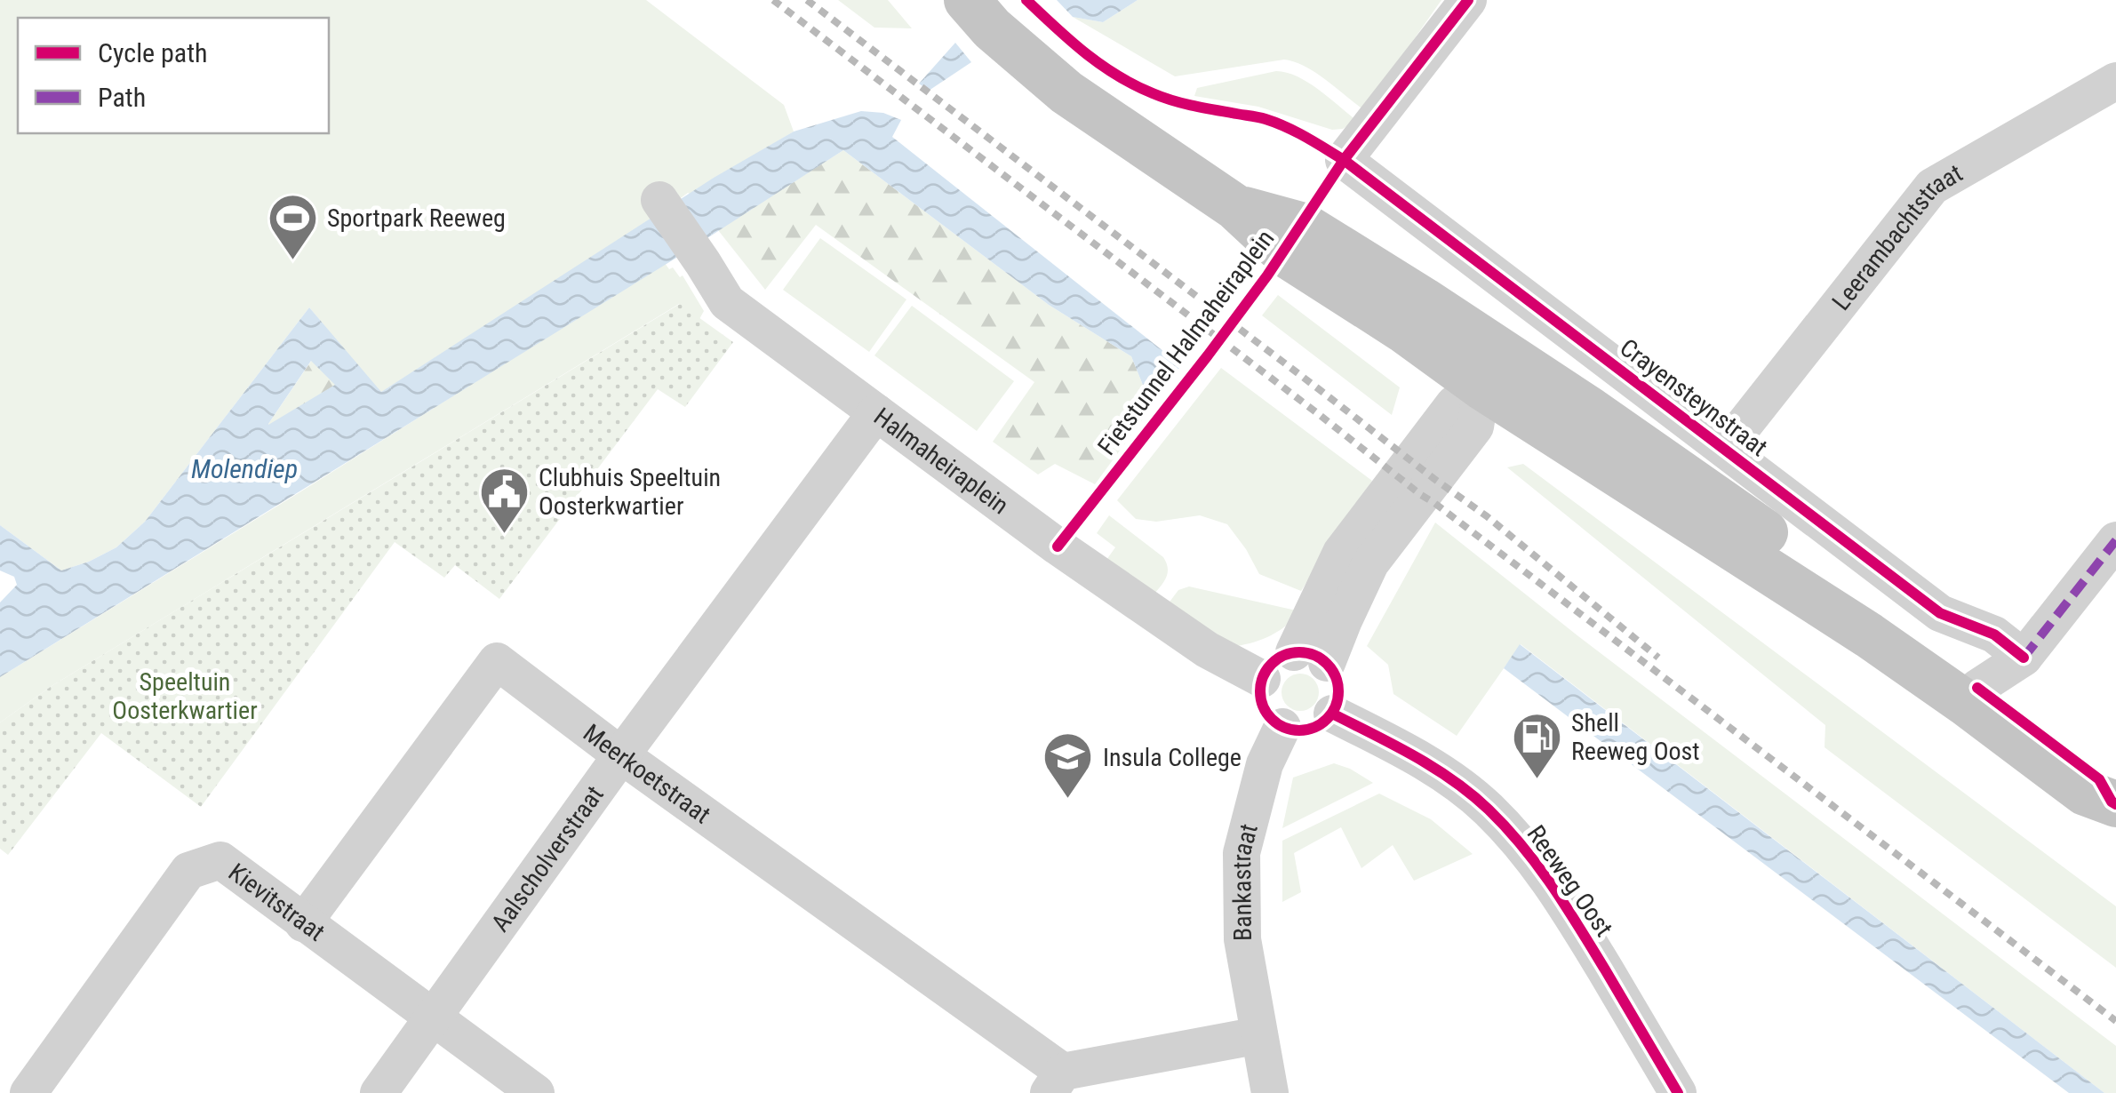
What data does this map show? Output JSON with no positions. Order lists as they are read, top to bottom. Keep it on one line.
{"streets":{"street":["Leerambachtstraat","Crayensteynstraat","Halmaheiraplein","Meerkoetstraat","Aalscholverstraat","Reeweg Oost","Bankastraat","Kievitstraat"],"cycle path":["Fietstunnel Halmaheiraplein"]},"crossings":[["Leerambachtstraat","Crayensteynstraat"],["Halmaheiraplein","Aalscholverstraat"],["Halmaheiraplein","Reeweg Oost"],["Halmaheiraplein","Bankastraat"],["Meerkoetstraat","Aalscholverstraat"],["Meerkoetstraat","Bankastraat"],["Meerkoetstraat","Kievitstraat"],["Aalscholverstraat","Kievitstraat"],["Reeweg Oost","Bankastraat"]],"water":["Molendiep"],"parks":["Speeltuin Oosterkwartier"],"places":{"sports":["Sportpark Reeweg"],"public building":["Clubhuis Speeltuin Oosterkwartier"],"fuel station":["Shell Reeweg Oost"],"school or university":["Insula College"]},"legend":["Cycle path","Path"]}
